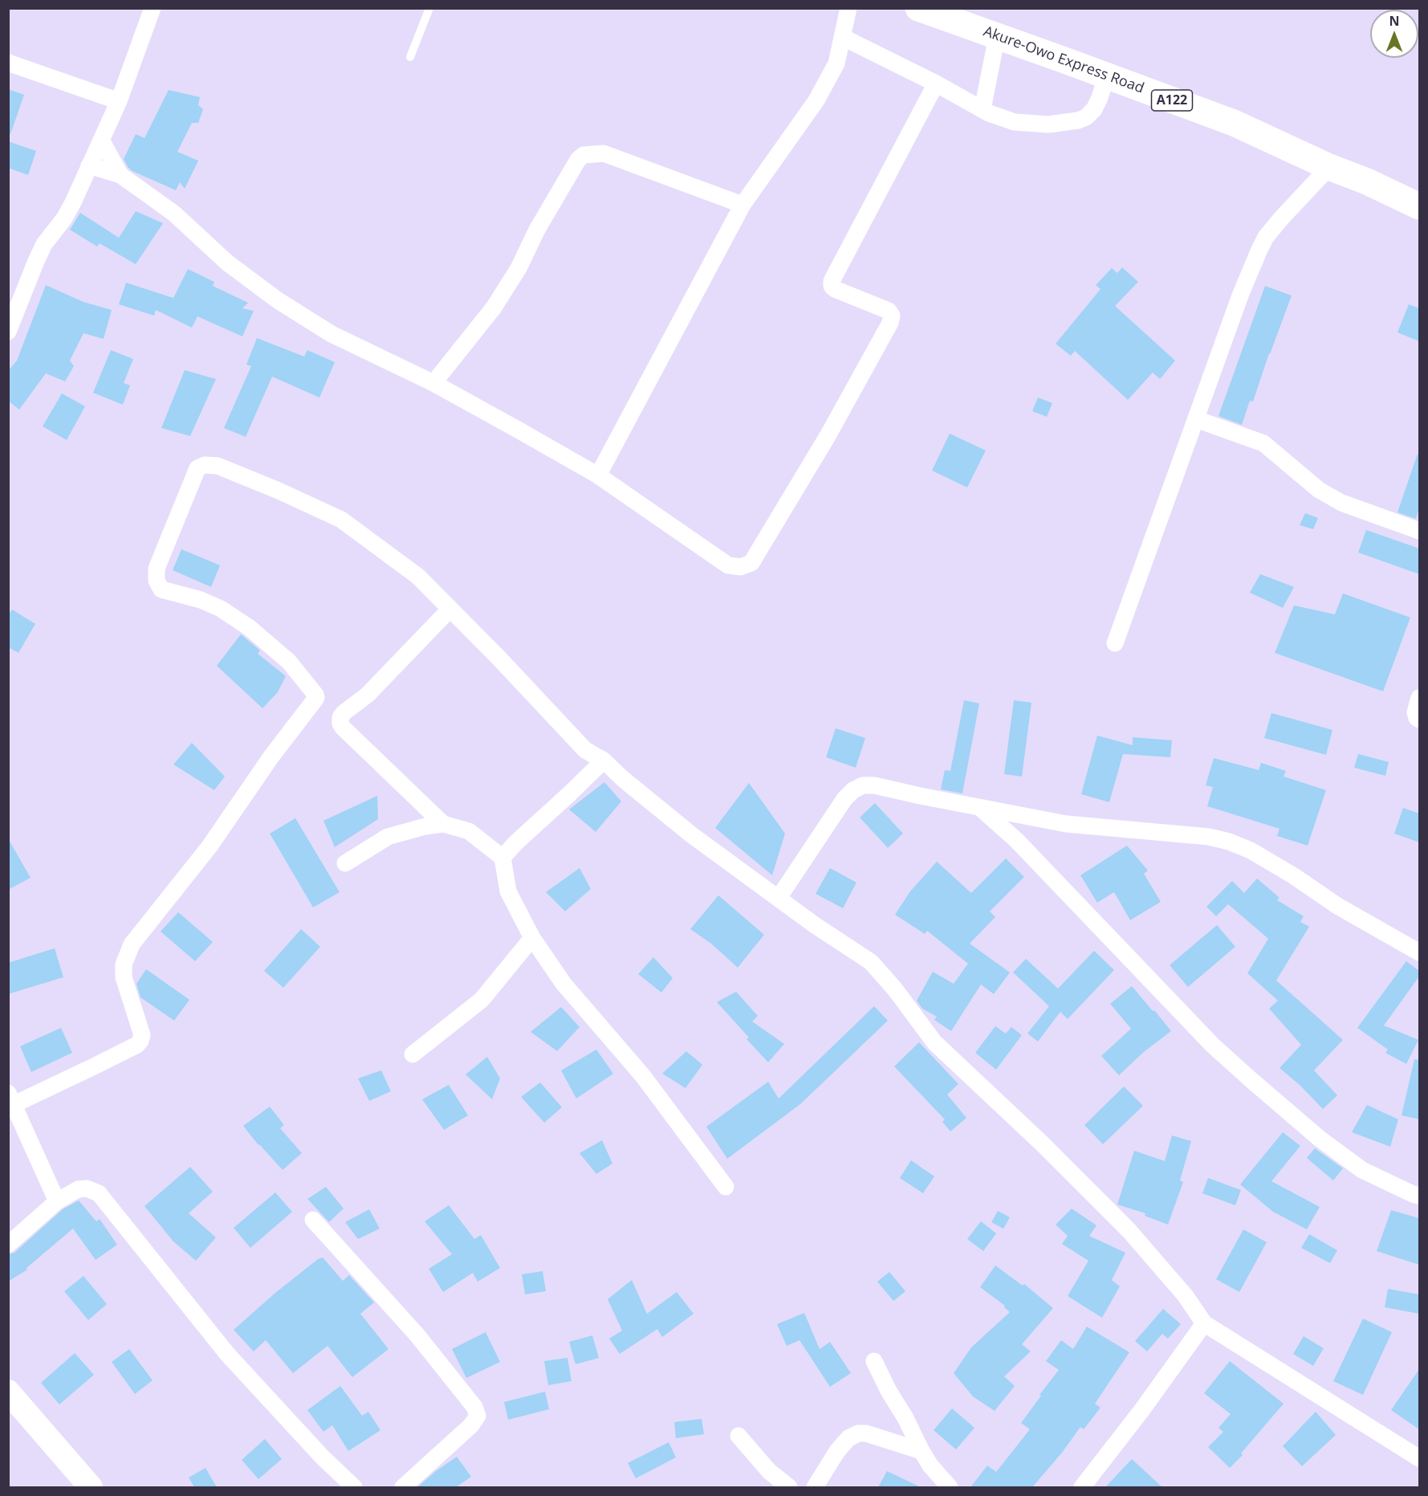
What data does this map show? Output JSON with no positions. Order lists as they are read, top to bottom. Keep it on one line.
{"streets":{"highway":["Akure-Owo Express Road","A122"]},"north":"top"}
